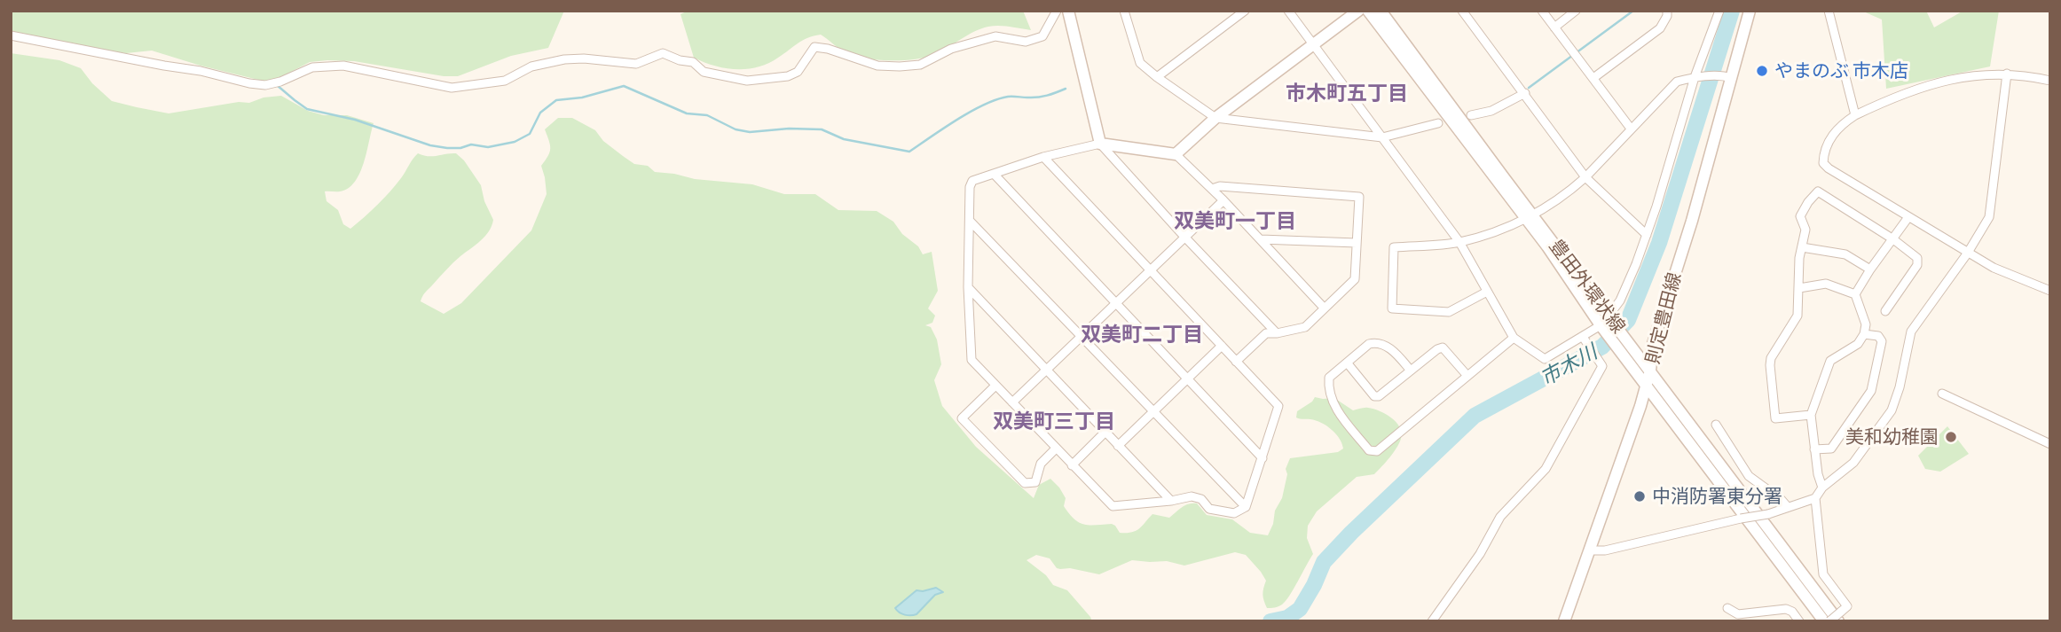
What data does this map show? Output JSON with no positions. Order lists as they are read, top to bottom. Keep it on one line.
{"streets":{"street":["豊田外環状線","則定豊田線"]},"crossings":[["豊田外環状線","則定豊田線"]],"districts":["市木町五丁目","双美町一丁目","双美町二丁目","双美町三丁目"],"water":["市木川"],"places":["やまのぶ 市木店","美和幼稚園","中消防署東分署"]}
